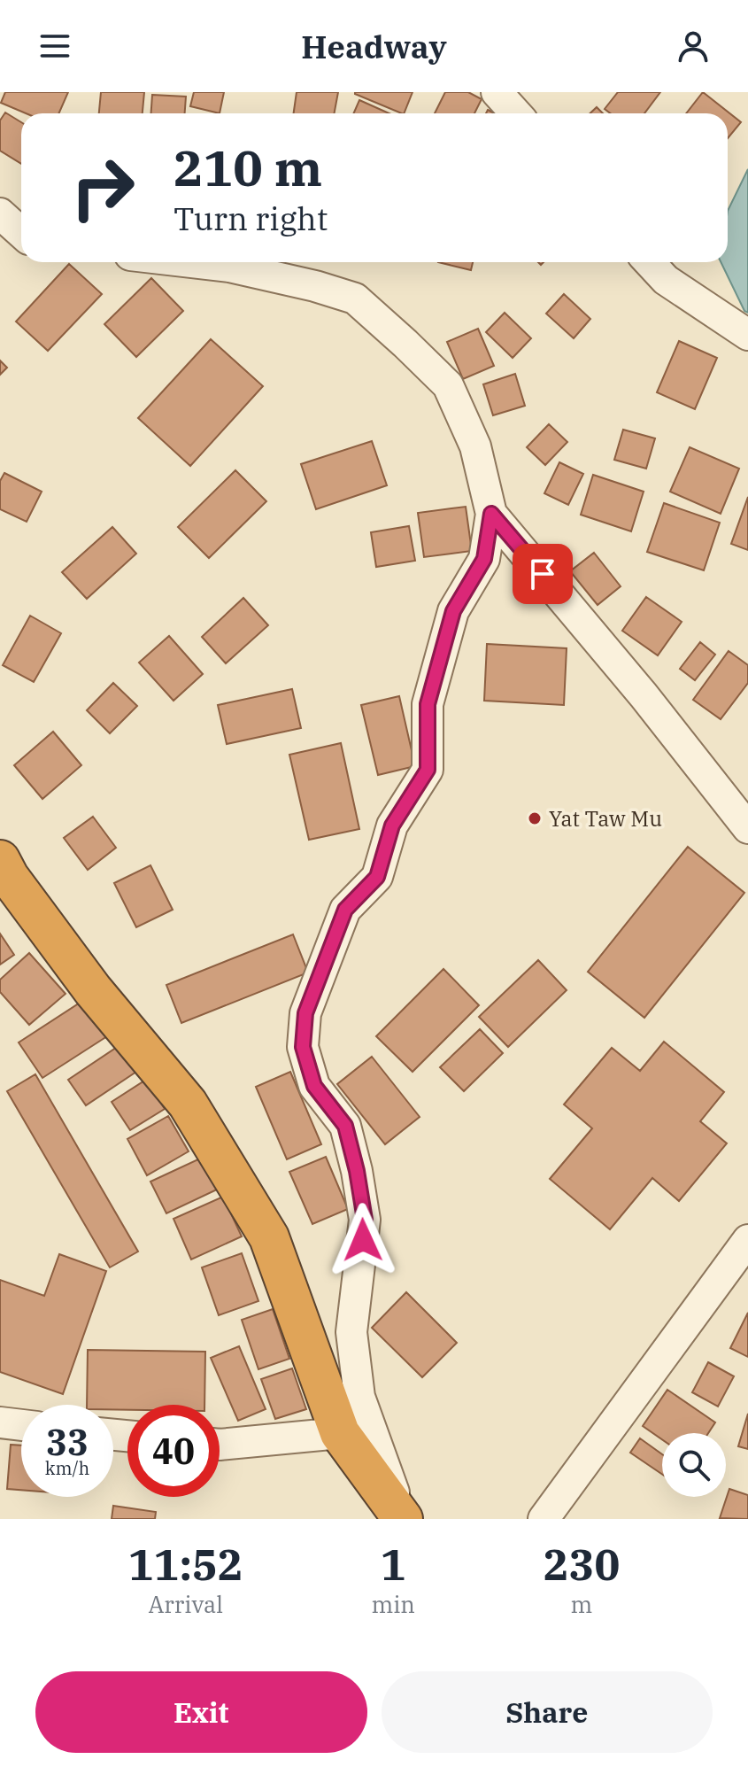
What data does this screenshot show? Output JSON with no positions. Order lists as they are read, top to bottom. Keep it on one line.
{"places":["Yat Taw Mu"],"page":{"header":"Headway","turn":["210 m","Turn right"],"speed":"33 km/h","limit":"40","eta":["11:52","Arrival","1","min","230","m"],"buttons":["Exit","Share"]}}
